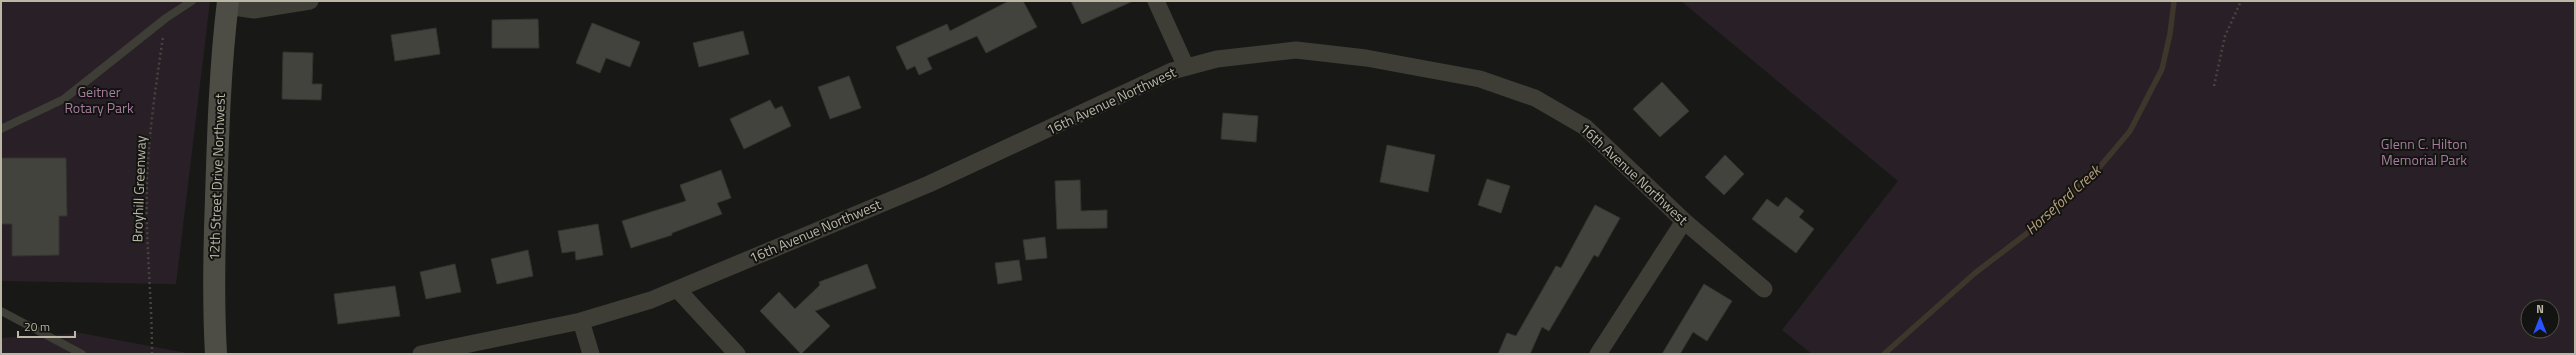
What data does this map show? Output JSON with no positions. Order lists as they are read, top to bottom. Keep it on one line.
{"streets":{"street":["16th Avenue Northwest","12th Street Drive Northwest"],"path":["Broyhill Greenway"]},"water":["Horseford Creek"],"parks":["Geitner Rotary Park","Glenn C. Hilton Memorial Park"],"scale_bar":"20 m","north":"top"}
